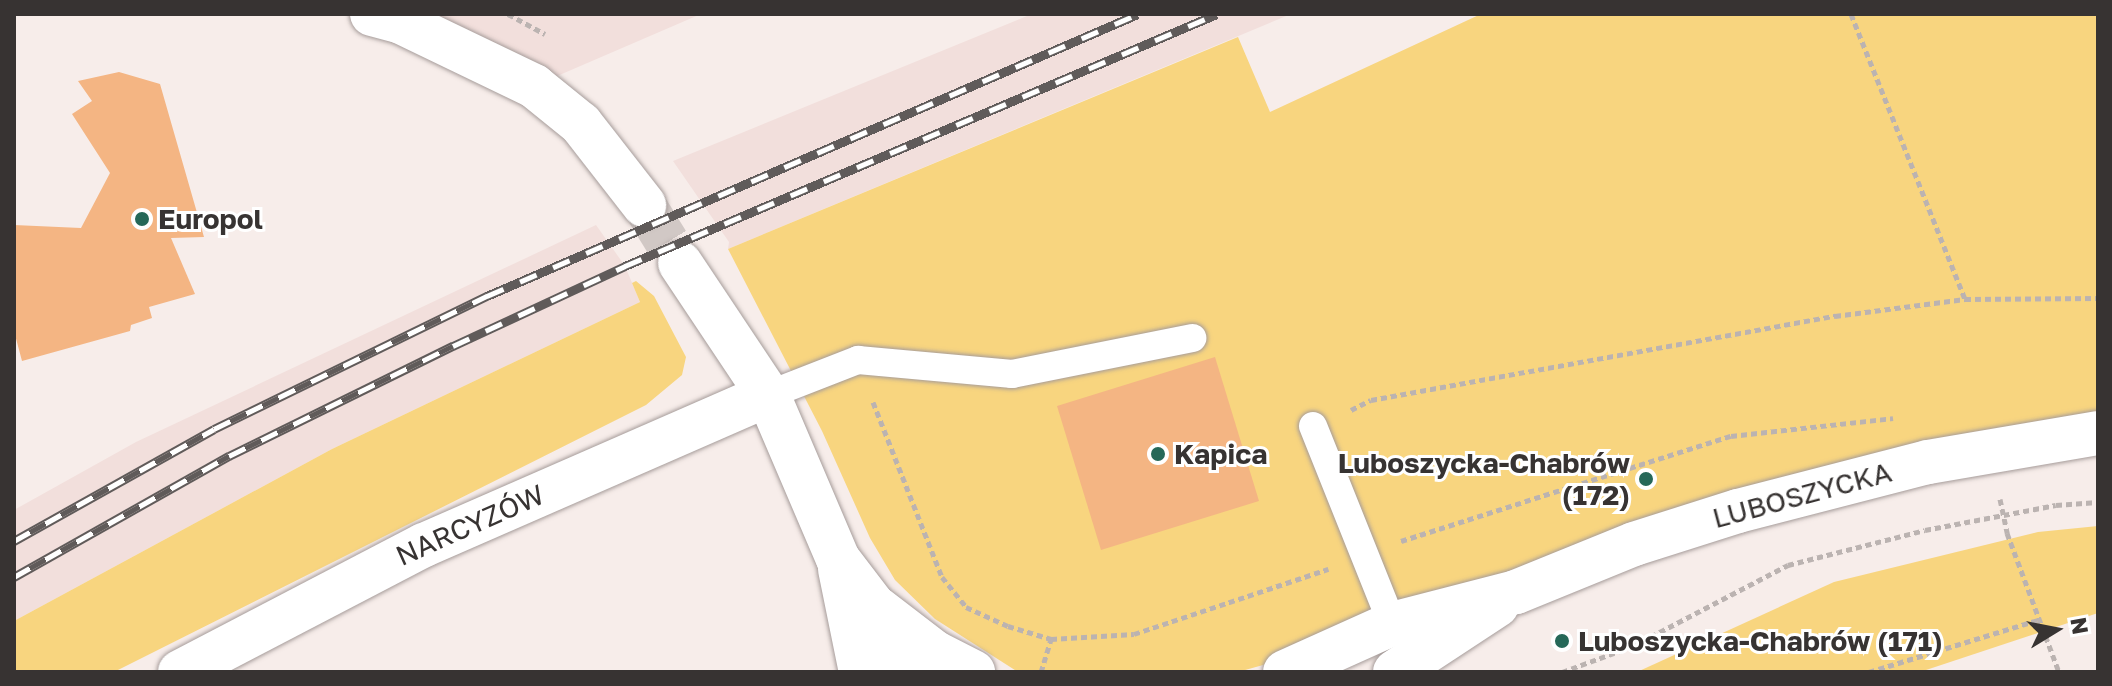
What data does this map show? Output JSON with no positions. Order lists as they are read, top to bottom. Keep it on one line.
{"streets":{"street":["LUBOSZYCKA","NARCYZÓW"]},"places":["Europol","Kapica","Luboszycka-Chabrów (172)","Luboszycka-Chabrów (171)"],"north":"right"}
